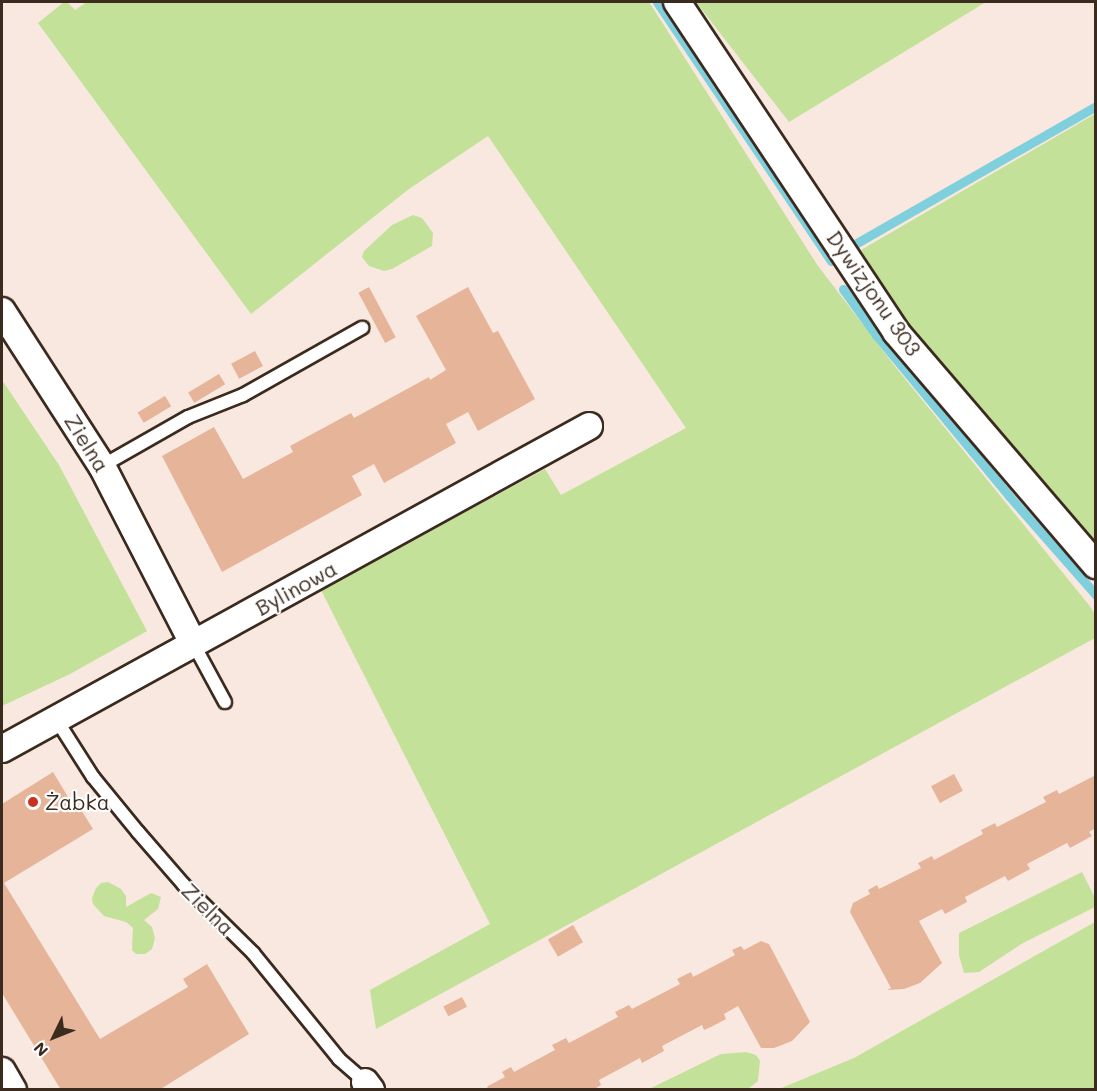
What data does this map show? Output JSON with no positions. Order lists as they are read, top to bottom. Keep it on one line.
{"streets":{"street":["Dywizjonu 303","Zielna","Bylinowa"]},"crossings":[["Zielna","Bylinowa"]],"places":["Żabka"],"north":"bottom left"}
